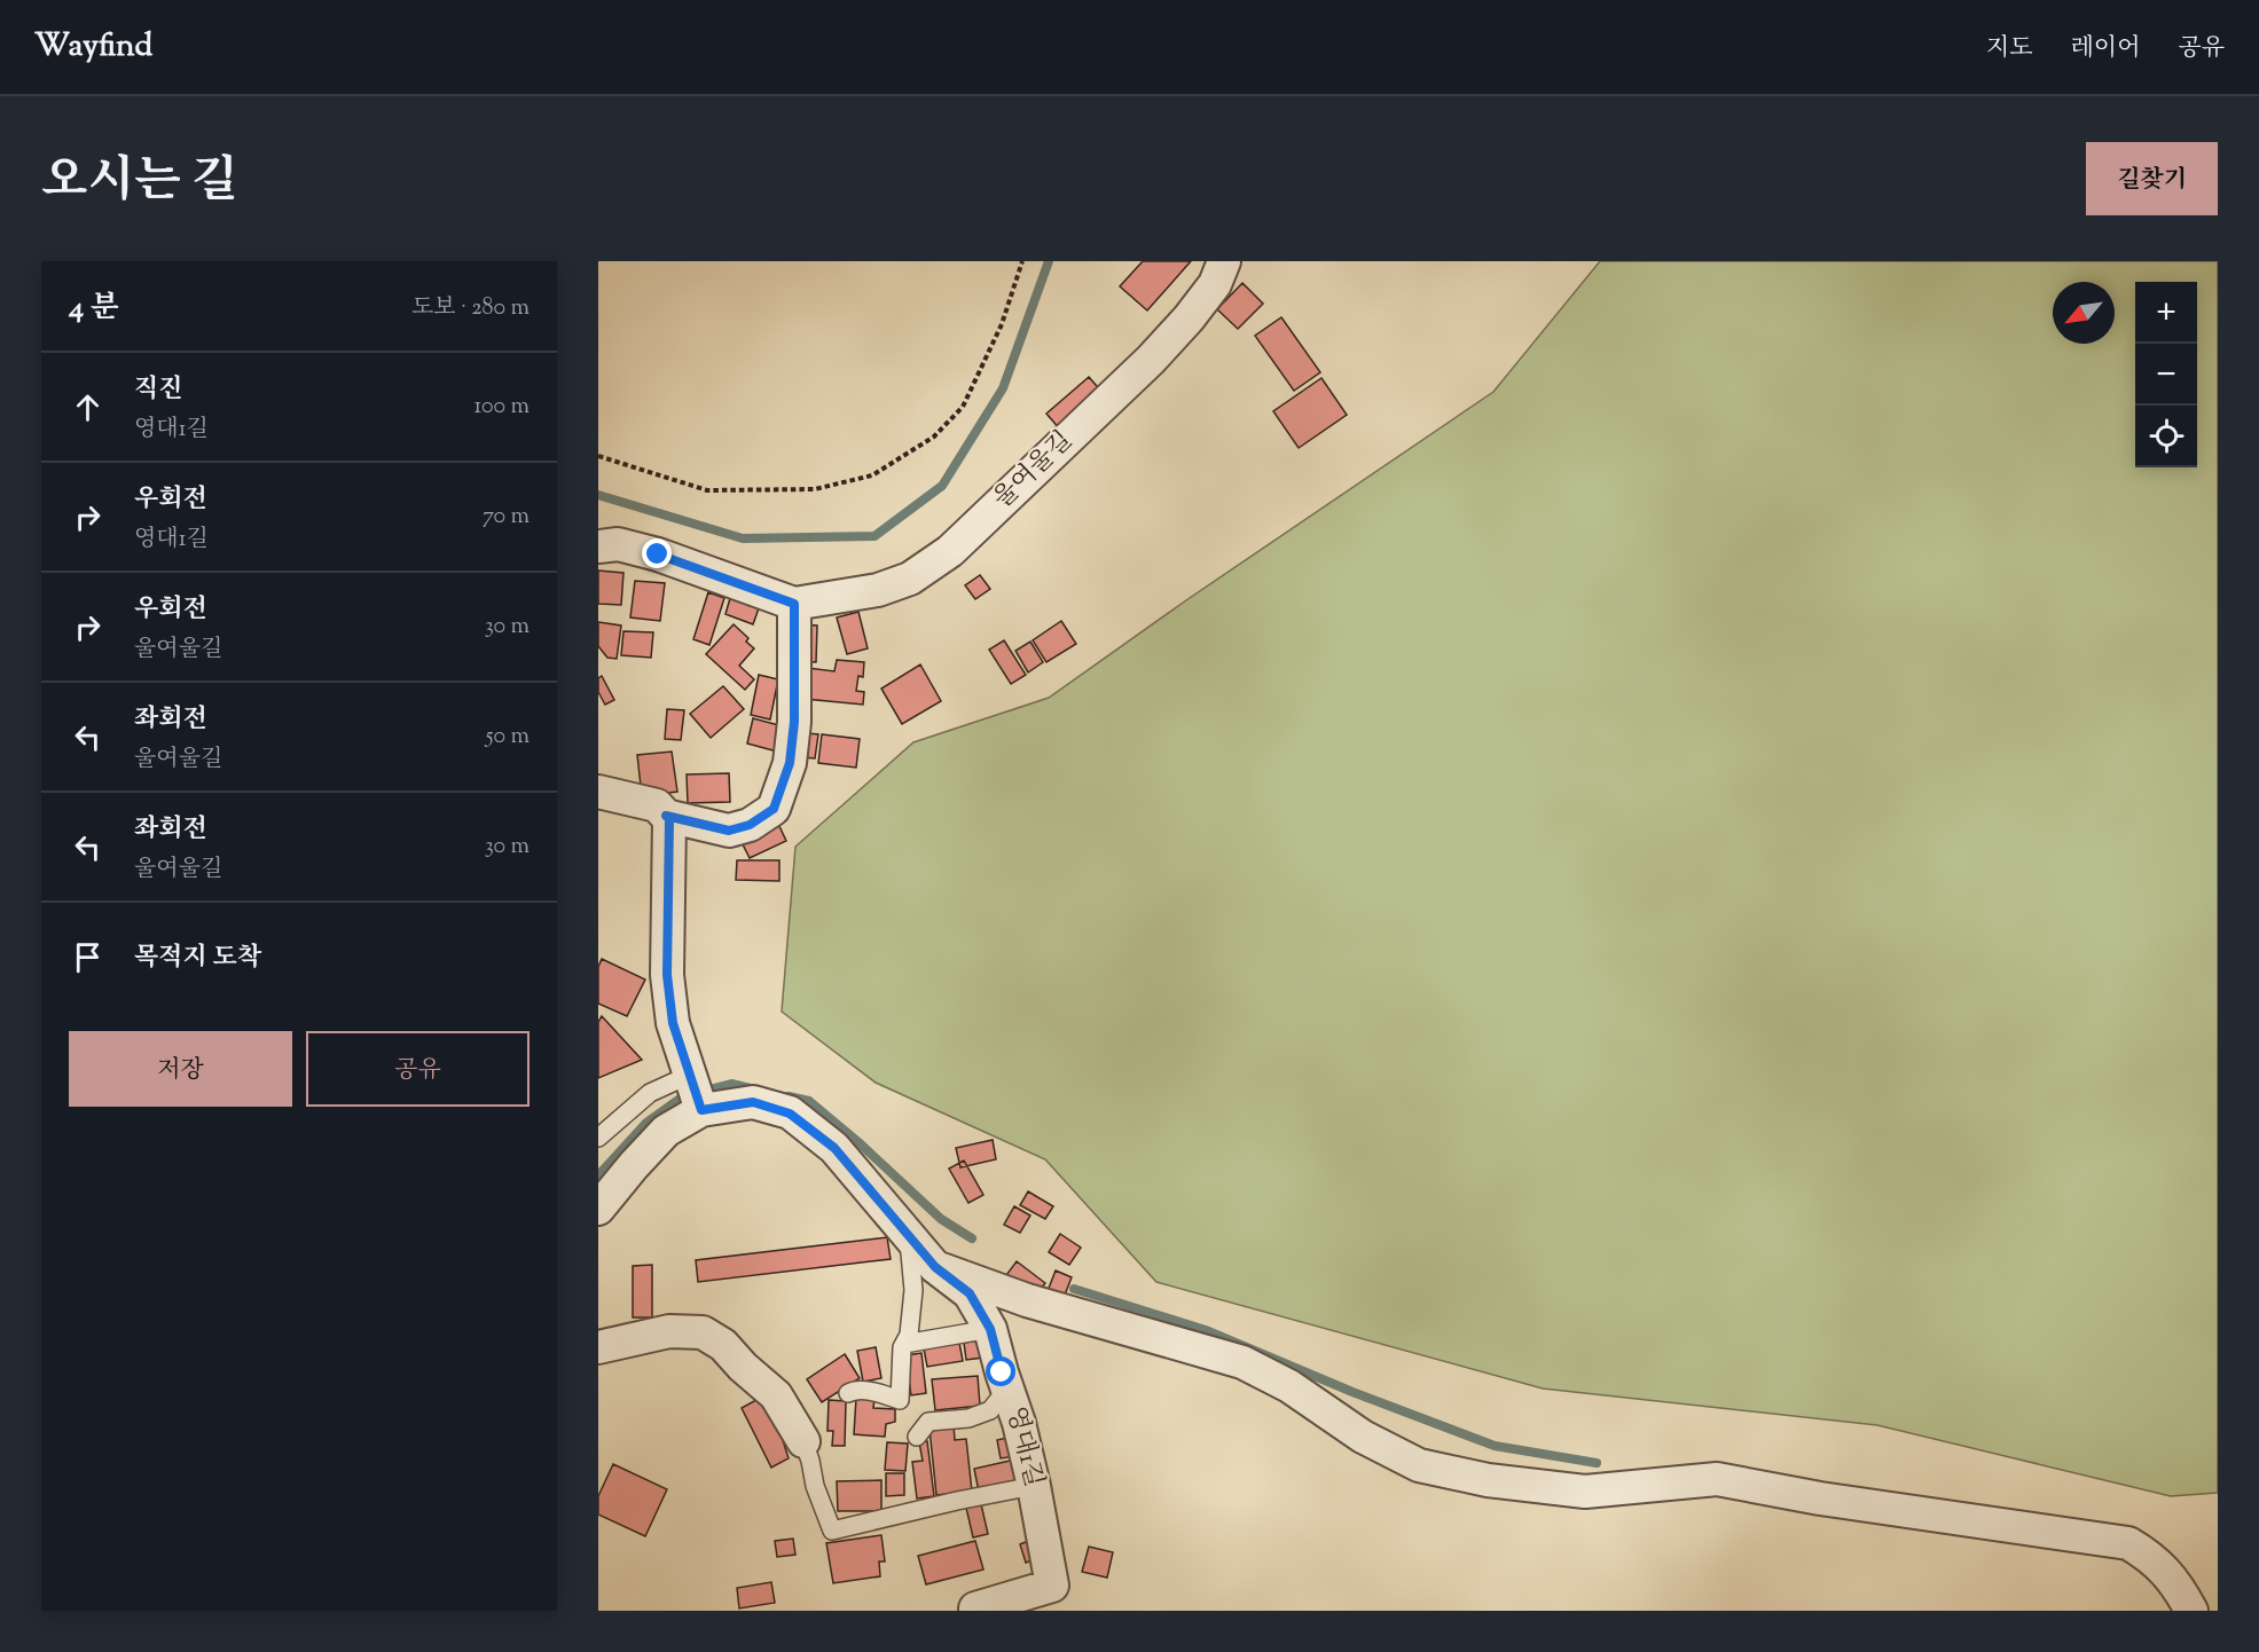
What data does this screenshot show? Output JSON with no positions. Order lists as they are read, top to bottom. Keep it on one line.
{"streets":{"street":["울여울길","영대1길"]},"north":"bottom left","page":{"header":"Wayfind","nav":["지도","레이어","공유"],"title":"오시는 길","buttons":["길찾기",["저장","공유"]],"heading":["4 분","도보 · 280 m"],"map_buttons":["+","−"],"list":[["직진","영대1길","100 m"],["우회전","영대1길","70 m"],["우회전","울여울길","30 m"],["좌회전","울여울길","50 m"],["좌회전","울여울길","30 m"],"목적지 도착"]}}
